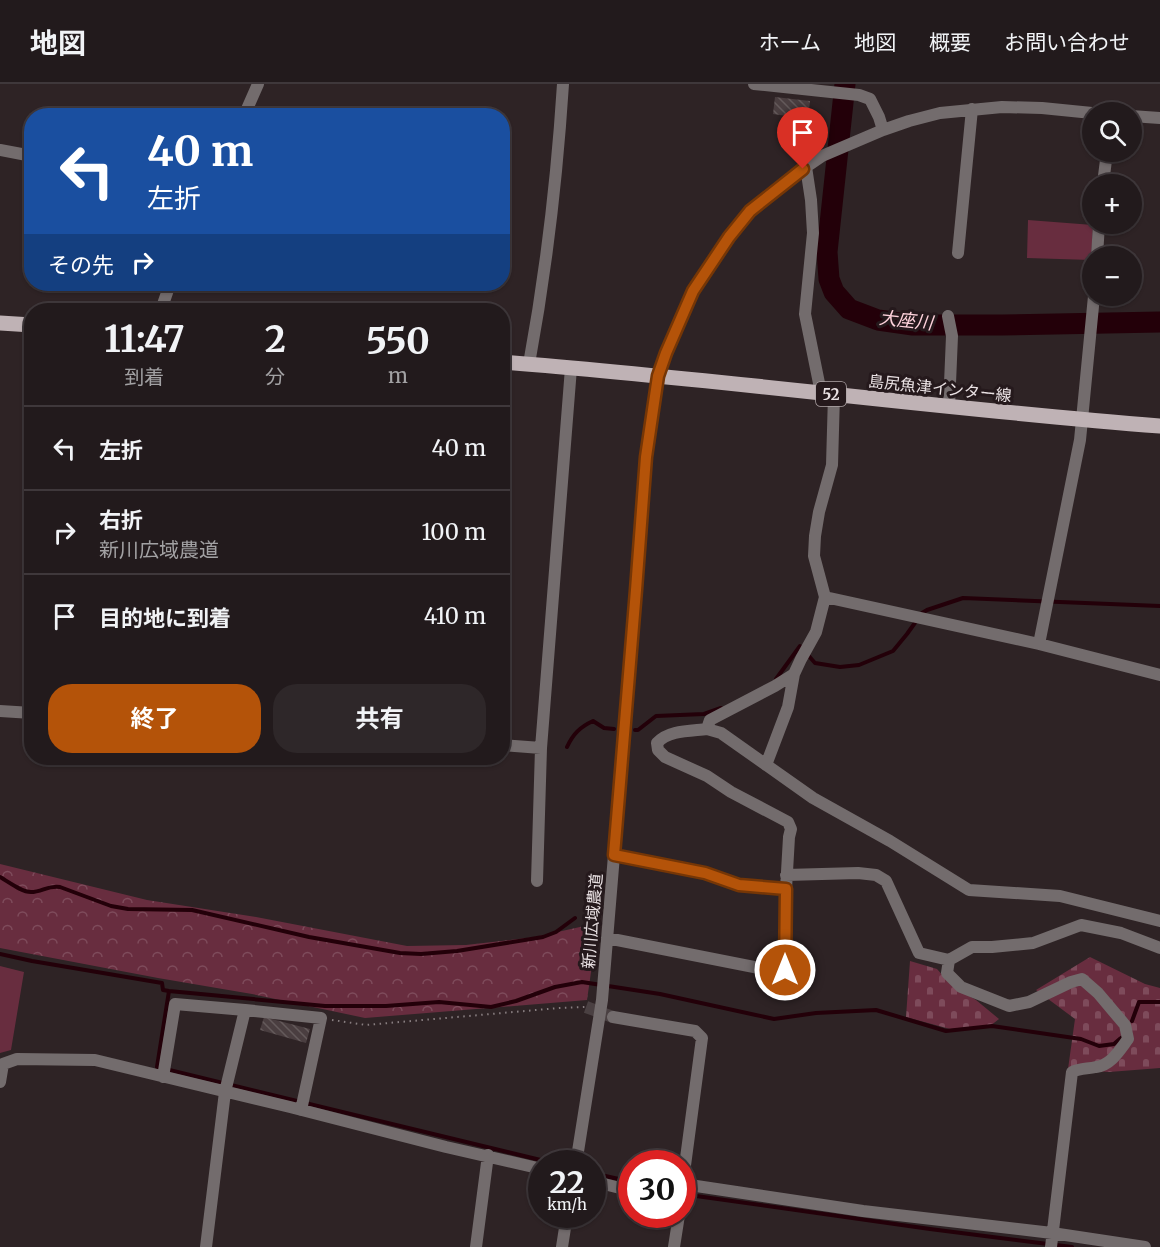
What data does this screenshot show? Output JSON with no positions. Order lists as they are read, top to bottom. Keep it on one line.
{"streets":{"main road":["島尻魚津インター線","52"],"street":["新川広域農道"]},"crossings":[["島尻魚津インター線","新川広域農道"]],"water":["大座川"],"page":{"header":"地図","nav":["ホーム","地図","概要","お問い合わせ"],"map_buttons":["+","−"],"turn":["40 m","左折"],"then":"その先","eta":["11:47","到着","2","分","550","m"],"list":[{"name":"左折","value":"40 m"},{"name":"右折","note":"新川広域農道","value":"100 m"},{"name":"目的地に到着","value":"410 m"}],"buttons":["終了","共有"],"speed":"22 km/h","limit":"30"}}
